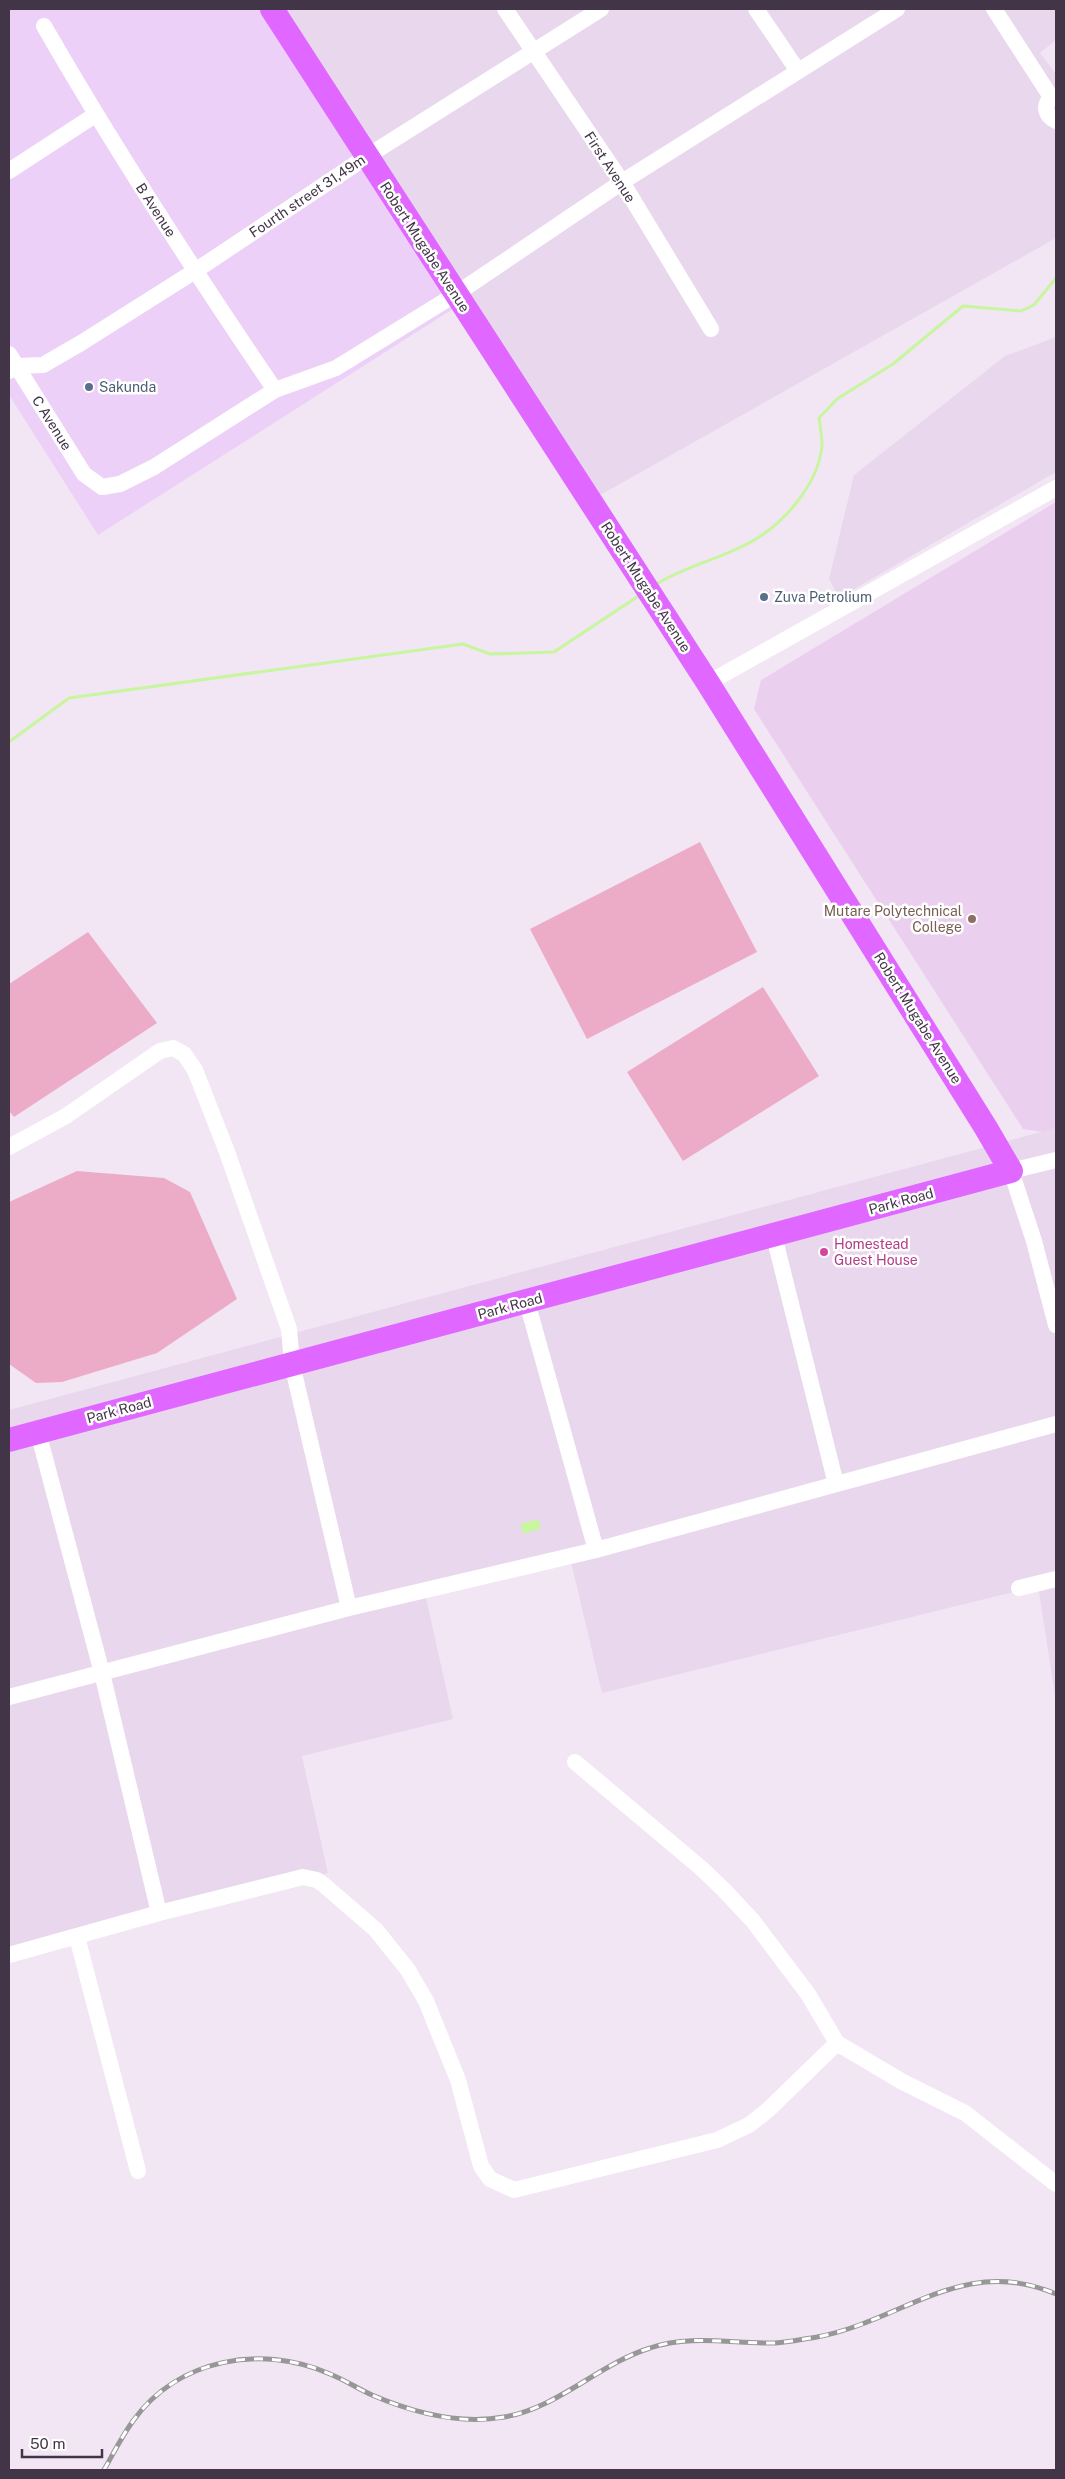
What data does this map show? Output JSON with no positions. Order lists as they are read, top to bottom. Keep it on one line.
{"streets":{"highway":["Robert Mugabe Avenue","Park Road"],"street":["First Avenue","Fourth street 31,49m","B Avenue","C Avenue"]},"crossings":[["First Avenue","Fourth street 31,49m"],["Fourth street 31,49m","B Avenue"],["Fourth street 31,49m","Robert Mugabe Avenue"],["Fourth street 31,49m","C Avenue"],["B Avenue","C Avenue"],["Robert Mugabe Avenue","Park Road"]],"places":["Sakunda","Zuva Petrolium","Mutare Polytechnical College","Homestead Guest House"],"scale_bar":"50 m"}
